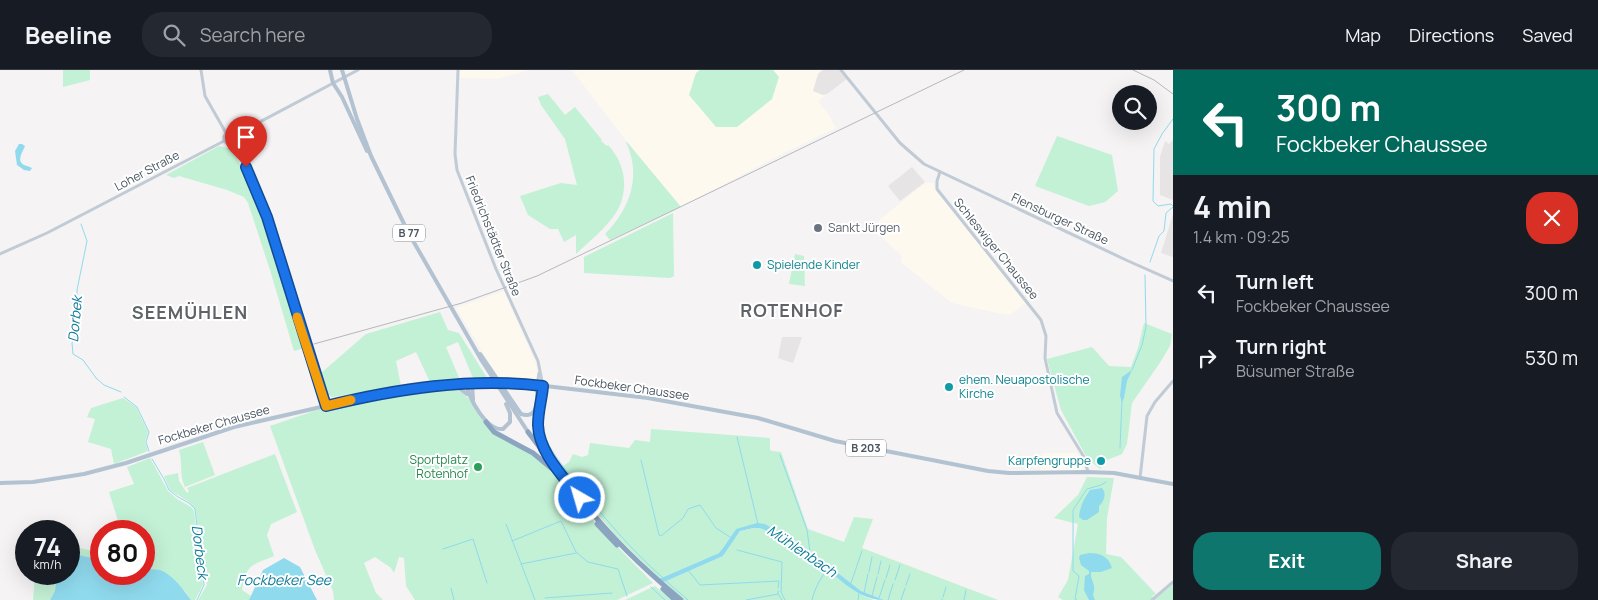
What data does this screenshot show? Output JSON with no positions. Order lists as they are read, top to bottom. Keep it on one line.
{"streets":{"highway":["B 77"],"main road":["Fockbeker Chaussee","B 203"],"street":["Loher Straße","Flensburger Straße","Friedrichstädter Straße","Schleswiger Chaussee"]},"crossings":[["Flensburger Straße","Schleswiger Chaussee"],["Friedrichstädter Straße","Fockbeker Chaussee"],["Schleswiger Chaussee","Fockbeker Chaussee"],["Fockbeker Chaussee","B 203"]],"districts":["ROTENHOF","SEEMÜHLEN"],"water":["Dorbek","Mühlenbach","Dorbeck","Fockbeker See"],"places":["Sankt Jürgen","Spielende Kinder","ehem. Neuapostolische Kirche","Karpfengruppe","Sportplatz Rotenhof"],"page":{"header":"Beeline","search":"Search here","nav":["Map","Directions","Saved"],"turn":["300 m","Fockbeker Chaussee"],"heading":["4 min","1.4 km · 09:25"],"list":[{"name":"Turn left","note":"Fockbeker Chaussee","value":"300 m"},{"name":"Turn right","note":"Büsumer Straße","value":"530 m"}],"speed":"74 km/h","limit":"80","buttons":["Exit","Share"]}}
